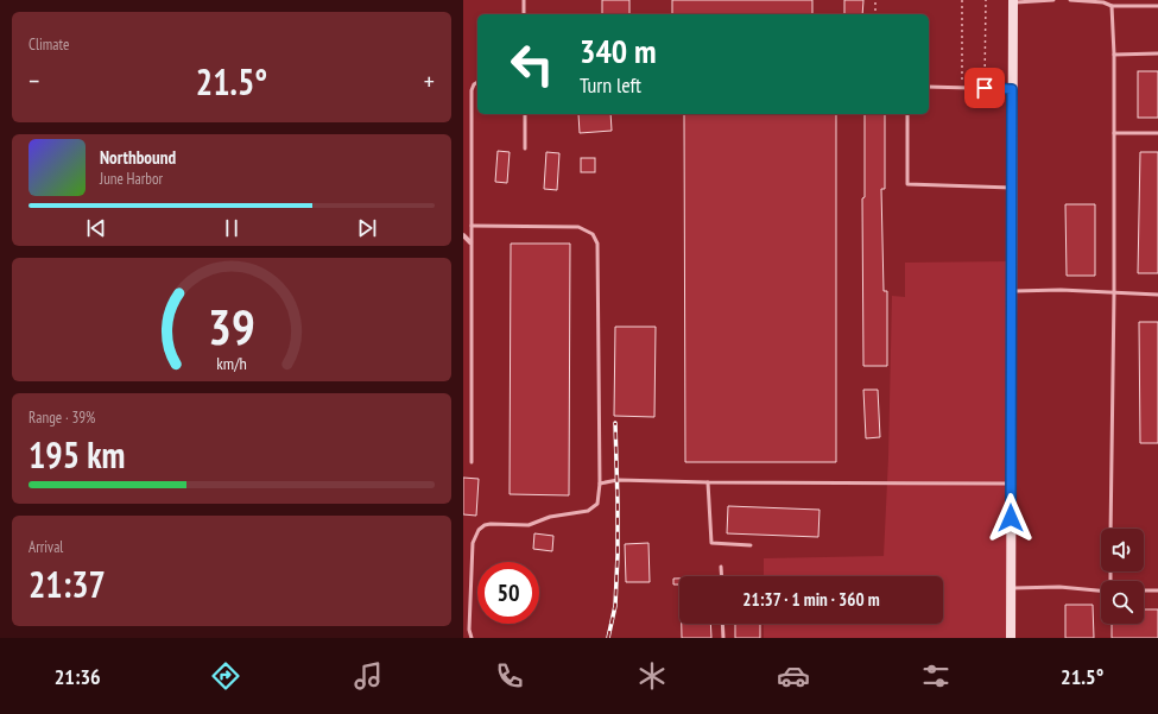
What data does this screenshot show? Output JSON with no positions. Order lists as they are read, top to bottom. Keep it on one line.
{"page":{"tile":["Climate",["Range · 39%","195 km"],["Arrival","21:37"]],"turn":["340 m","Turn left"],"heat":["−","21.5°","+"],"song":["Northbound","June Harbor"],"limit":"50","trip":"21:37 · 1 min · 360 m","tabs":["21:36","21.5°"],"gauge":["39","km/h"]}}
